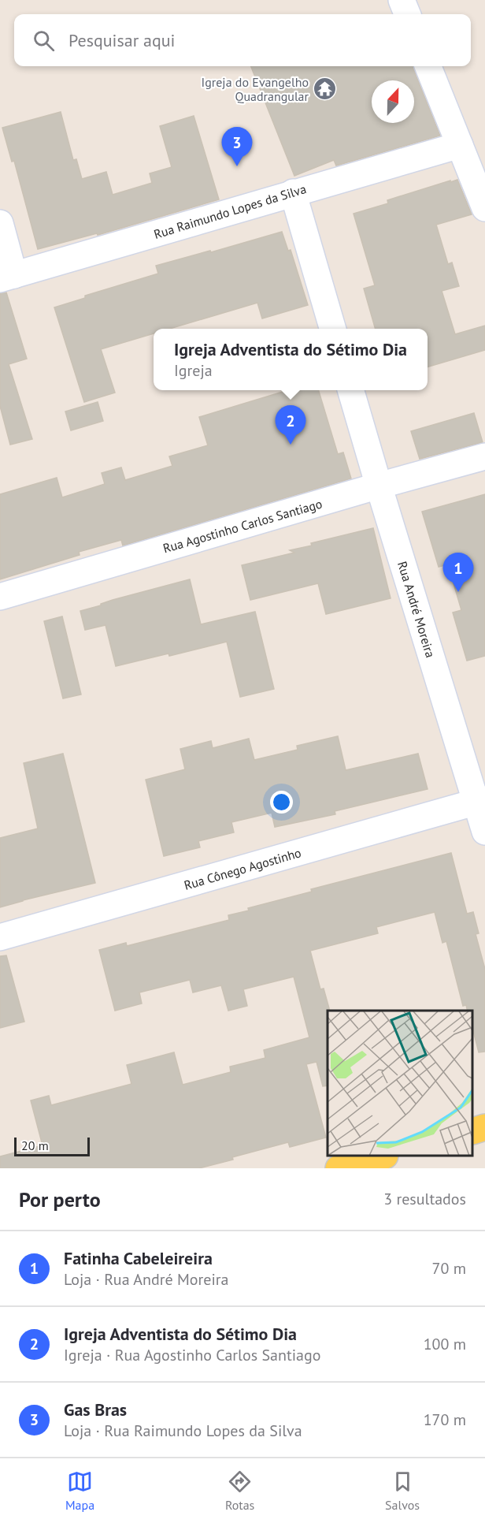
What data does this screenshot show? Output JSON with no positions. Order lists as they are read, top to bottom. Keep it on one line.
{"streets":{"street":["Rua Raimundo Lopes da Silva","Rua Agostinho Carlos Santiago","Rua André Moreira","Rua Cônego Agostinho"]},"crossings":[["Rua Agostinho Carlos Santiago","Rua André Moreira"],["Rua André Moreira","Rua Cônego Agostinho"]],"places":{"temple":["Igreja do Evangelho Quadrangular"]},"scale_bar":"20 m","north":"top","page":{"search":"Pesquisar aqui","pins":["3","2","1"],"popup":["Igreja Adventista do Sétimo Dia","Igreja"],"scale":"20 m","heading":["Por perto","3 resultados"],"list":[{"mark":"1","name":"Fatinha Cabeleireira","note":"Loja · Rua André Moreira","value":"70 m"},{"mark":"2","name":"Igreja Adventista do Sétimo Dia","note":"Igreja · Rua Agostinho Carlos Santiago","value":"100 m"},{"mark":"3","name":"Gas Bras","note":"Loja · Rua Raimundo Lopes da Silva","value":"170 m"}],"nav":["Mapa","Rotas","Salvos"]}}
